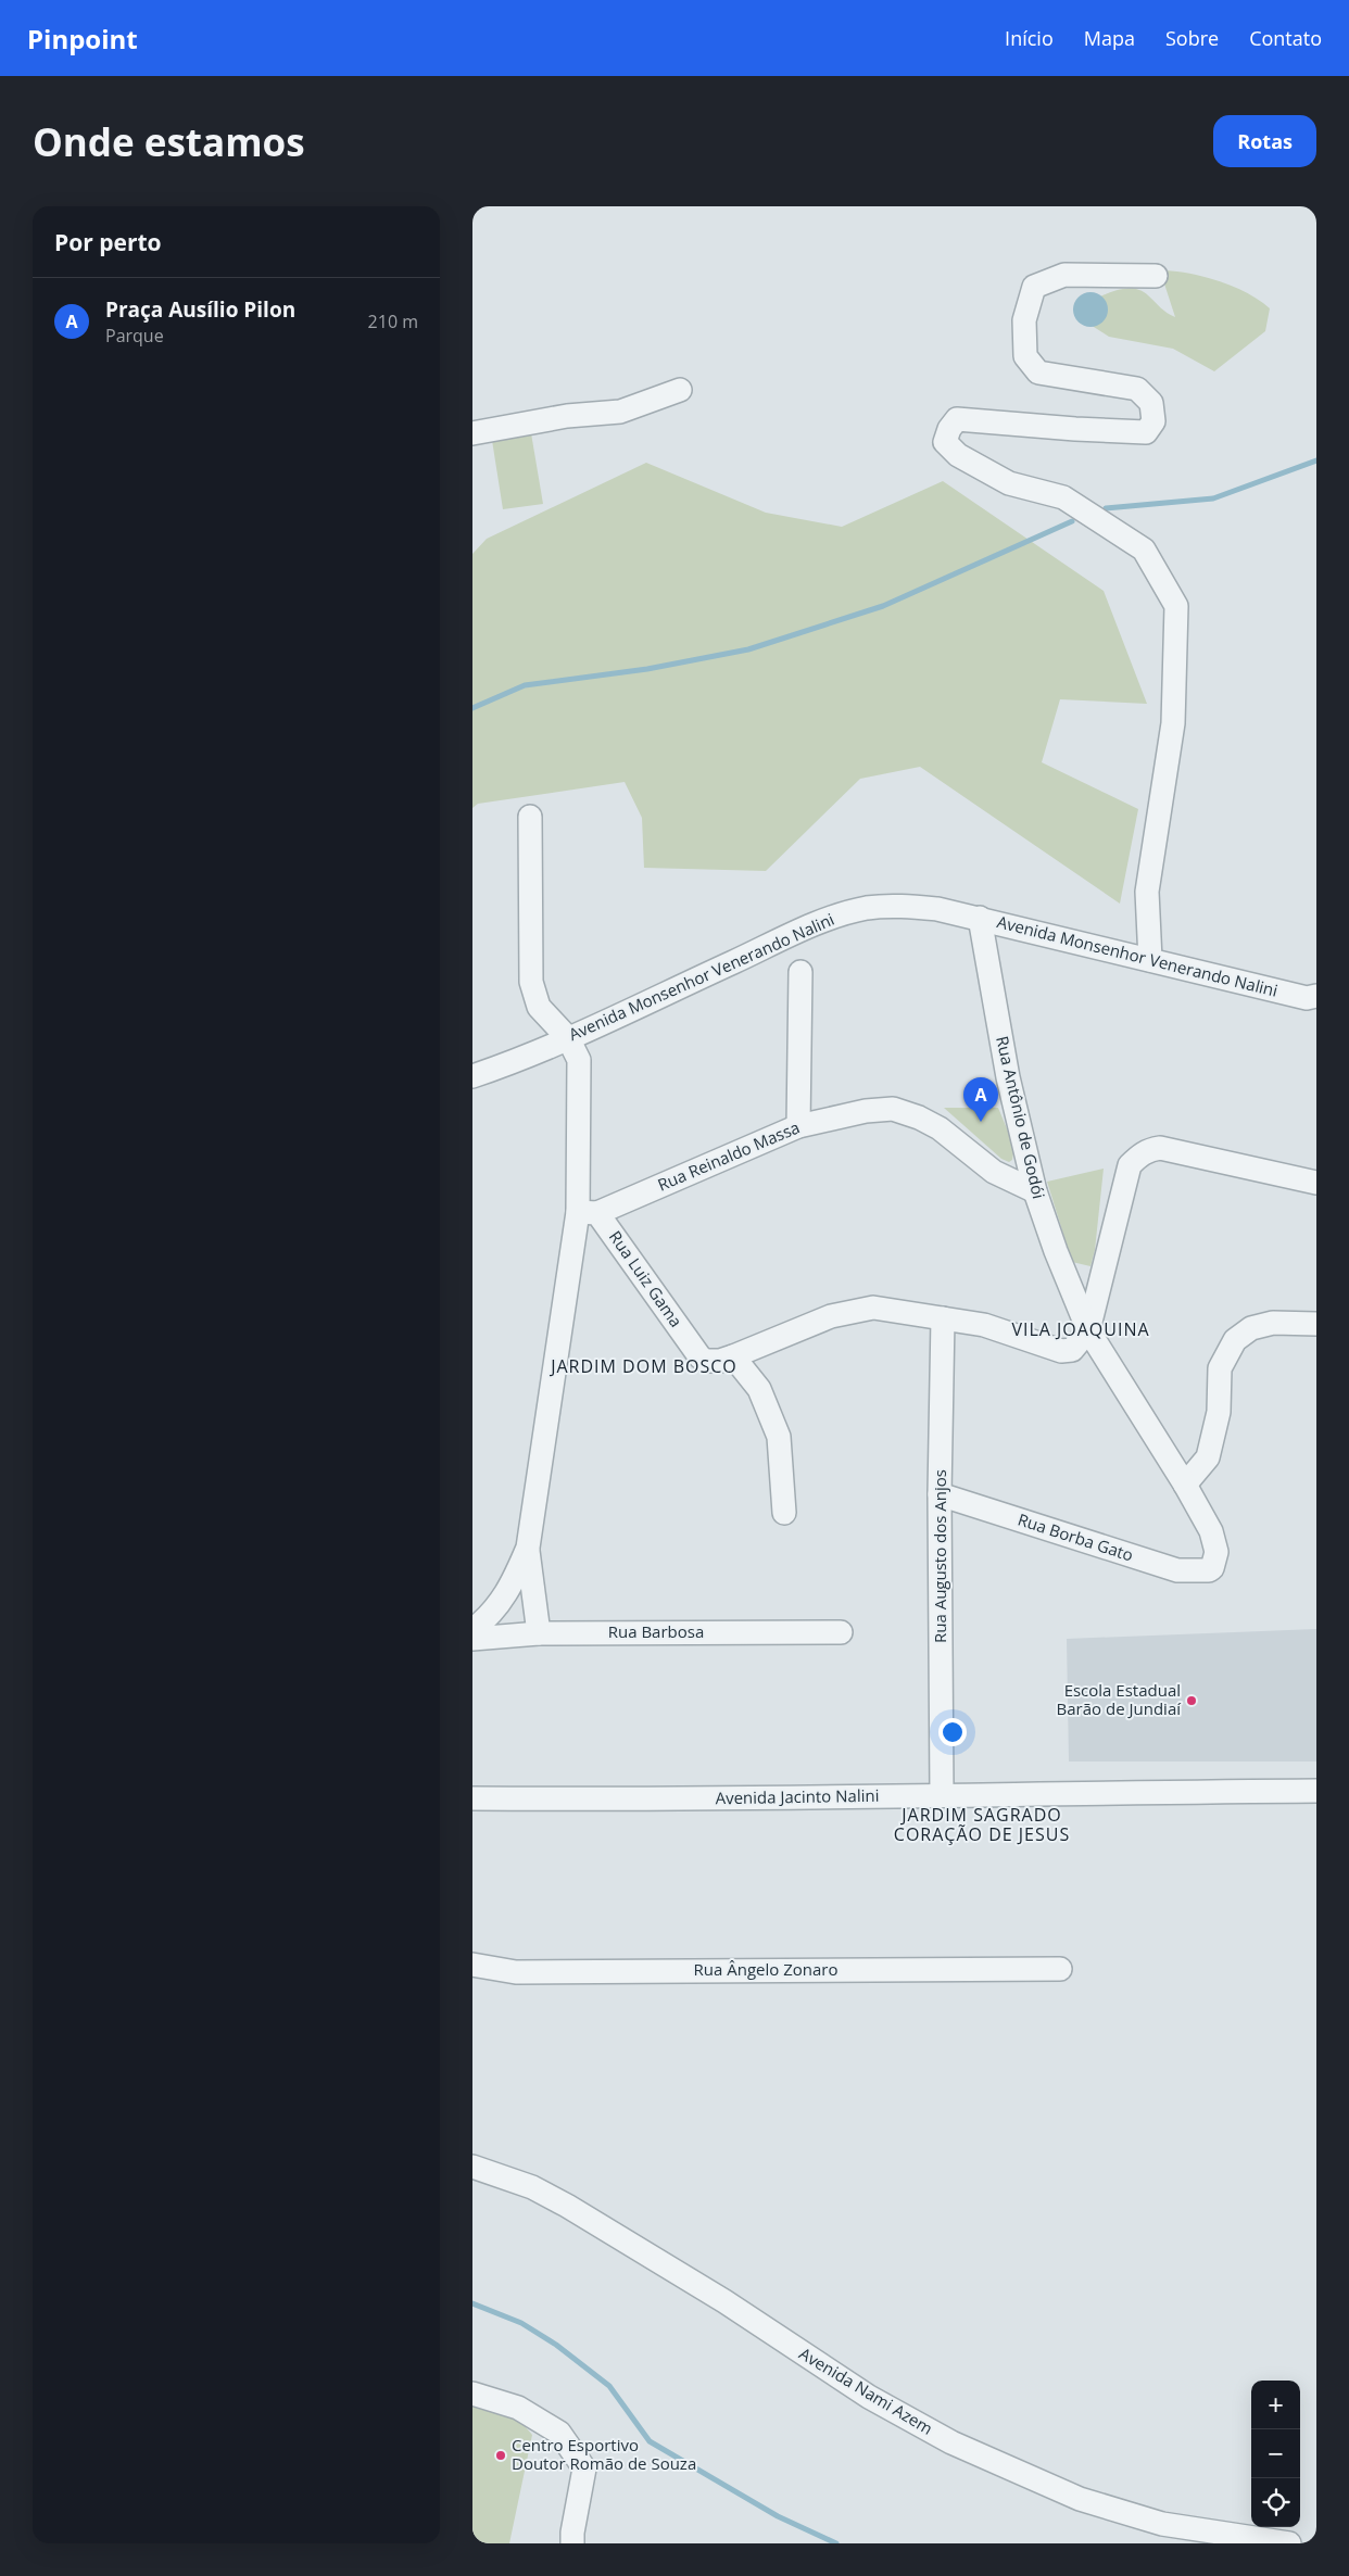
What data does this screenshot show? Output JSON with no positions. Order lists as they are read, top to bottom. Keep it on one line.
{"streets":{"street":["Avenida Monsenhor Venerando Nalini","Rua Antônio de Godói","Rua Reinaldo Massa","Rua Luiz Gama","Rua Borba Gato","Rua Augusto dos Anjos","Rua Barbosa","Avenida Jacinto Nalini","Rua Ângelo Zonaro","Avenida Nami Azem"]},"crossings":[["Avenida Monsenhor Venerando Nalini","Rua Antônio de Godói"],["Rua Antônio de Godói","Rua Reinaldo Massa"],["Rua Antônio de Godói","Rua Borba Gato"],["Rua Reinaldo Massa","Rua Luiz Gama"],["Rua Borba Gato","Rua Augusto dos Anjos"],["Rua Augusto dos Anjos","Avenida Jacinto Nalini"]],"districts":["VILA JOAQUINA","JARDIM DOM BOSCO","JARDIM SAGRADO CORAÇÃO DE JESUS"],"places":["Escola Estadual Barão de Jundiaí","Centro Esportivo Doutor Romão de Souza"],"page":{"header":"Pinpoint","nav":["Início","Mapa","Sobre","Contato"],"buttons":"Rotas","title":"Onde estamos","heading":"Por perto","list":[{"mark":"A","name":"Praça Ausílio Pilon","note":"Parque","value":"210 m"}],"pins":"A","map_buttons":["+","−"]}}
